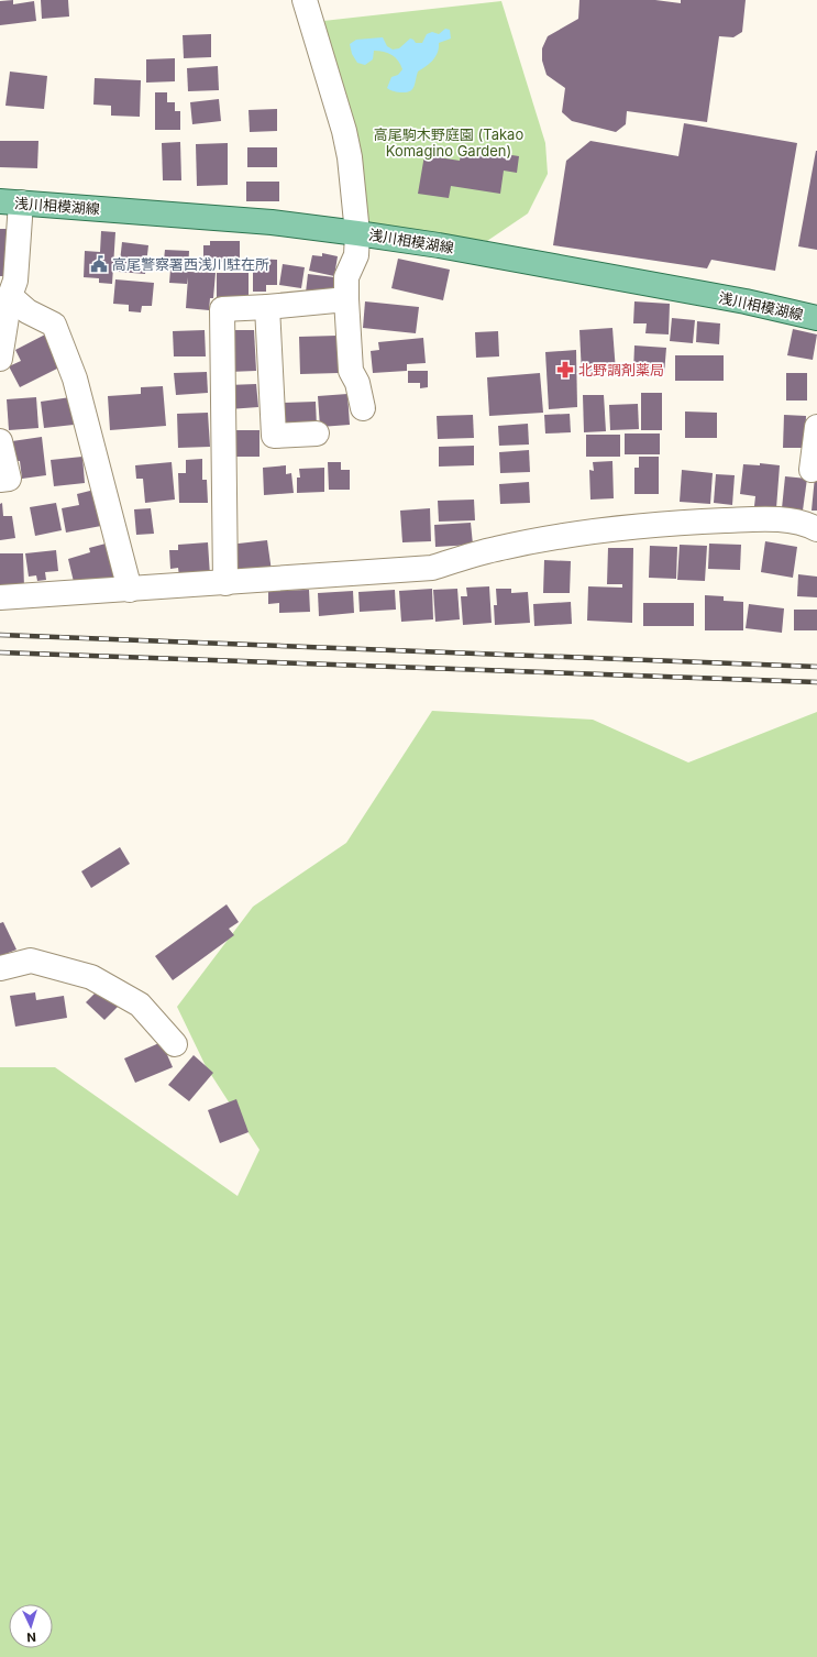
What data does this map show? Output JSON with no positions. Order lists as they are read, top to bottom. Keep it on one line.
{"streets":{"main road":["浅川相模湖線"]},"parks":["高尾駒木野庭園 (Takao Komagino Garden)"],"places":{"public building":["高尾警察署西浅川駐在所"],"pharmacy":["北野調剤薬局"]},"north":"bottom"}
